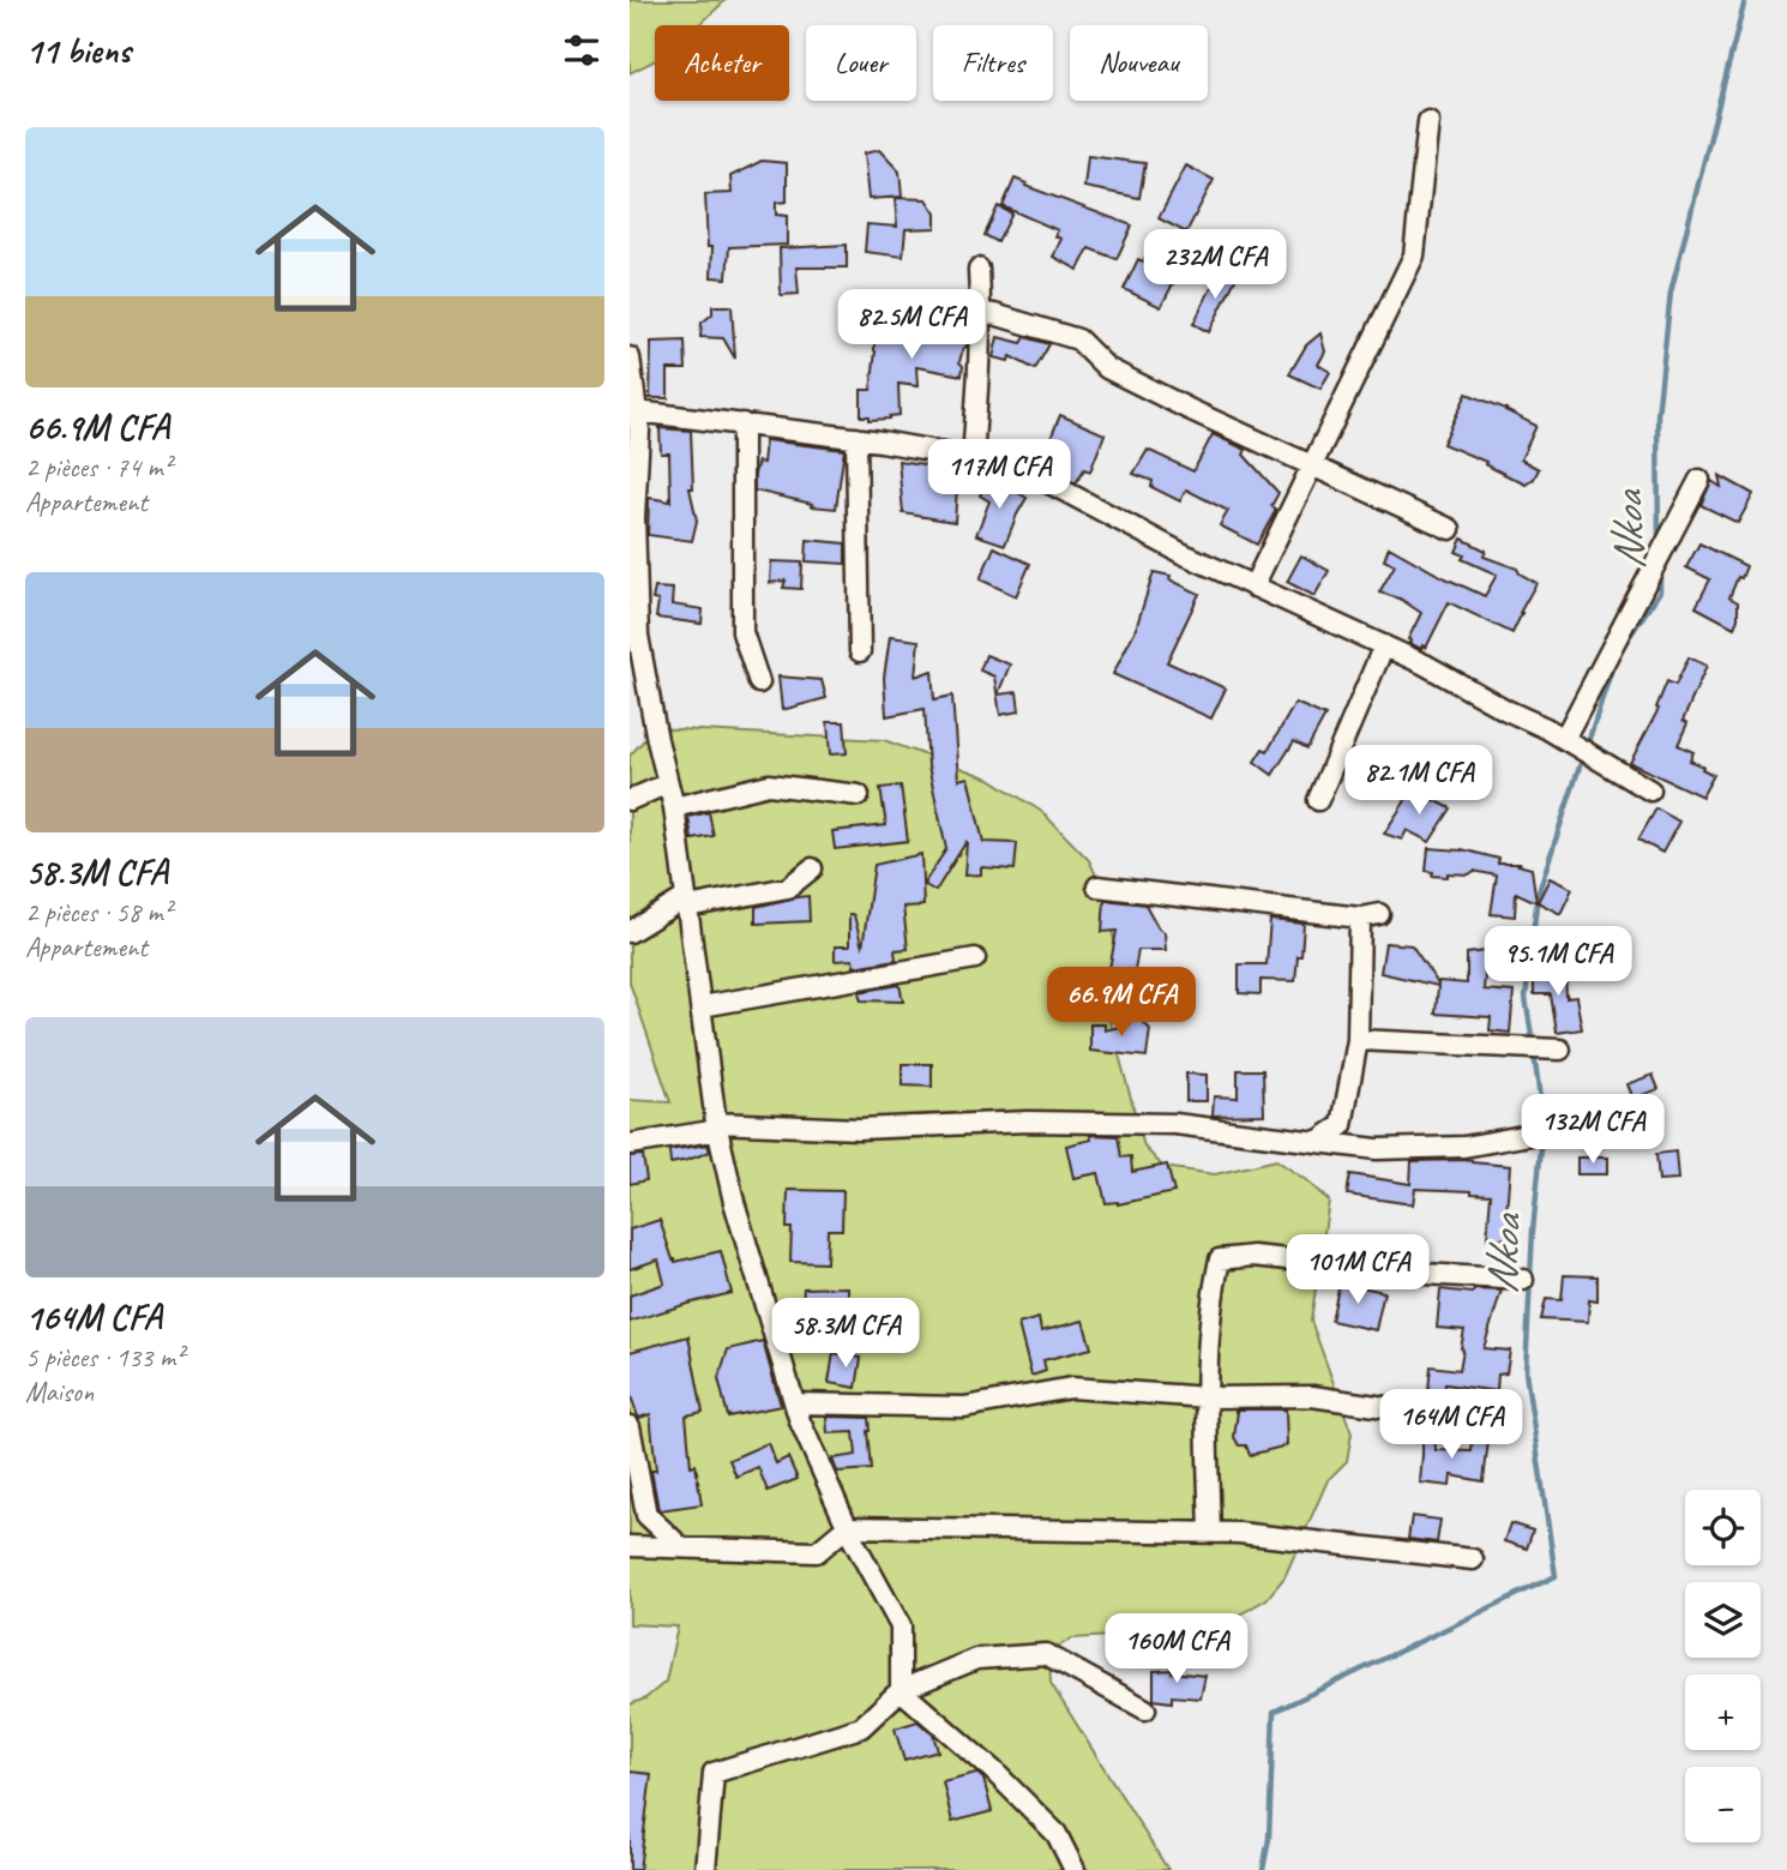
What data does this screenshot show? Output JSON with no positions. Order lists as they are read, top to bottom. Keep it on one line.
{"water":["Nkoa"],"page":{"heading":"11 biens","chip":["Acheter","Louer","Filtres","Nouveau"],"list":[{"name":"66.9M CFA","note":"2 pièces · 74 m² · Appartement"},{"name":"58.3M CFA","note":"2 pièces · 58 m² · Appartement"},{"name":"164M CFA","note":"5 pièces · 133 m² · Maison"}],"price":["232M CFA","82.5M CFA","117M CFA","82.1M CFA","95.1M CFA","66.9M CFA","132M CFA","101M CFA","58.3M CFA","164M CFA","160M CFA"],"map_buttons":["+","−"]}}
